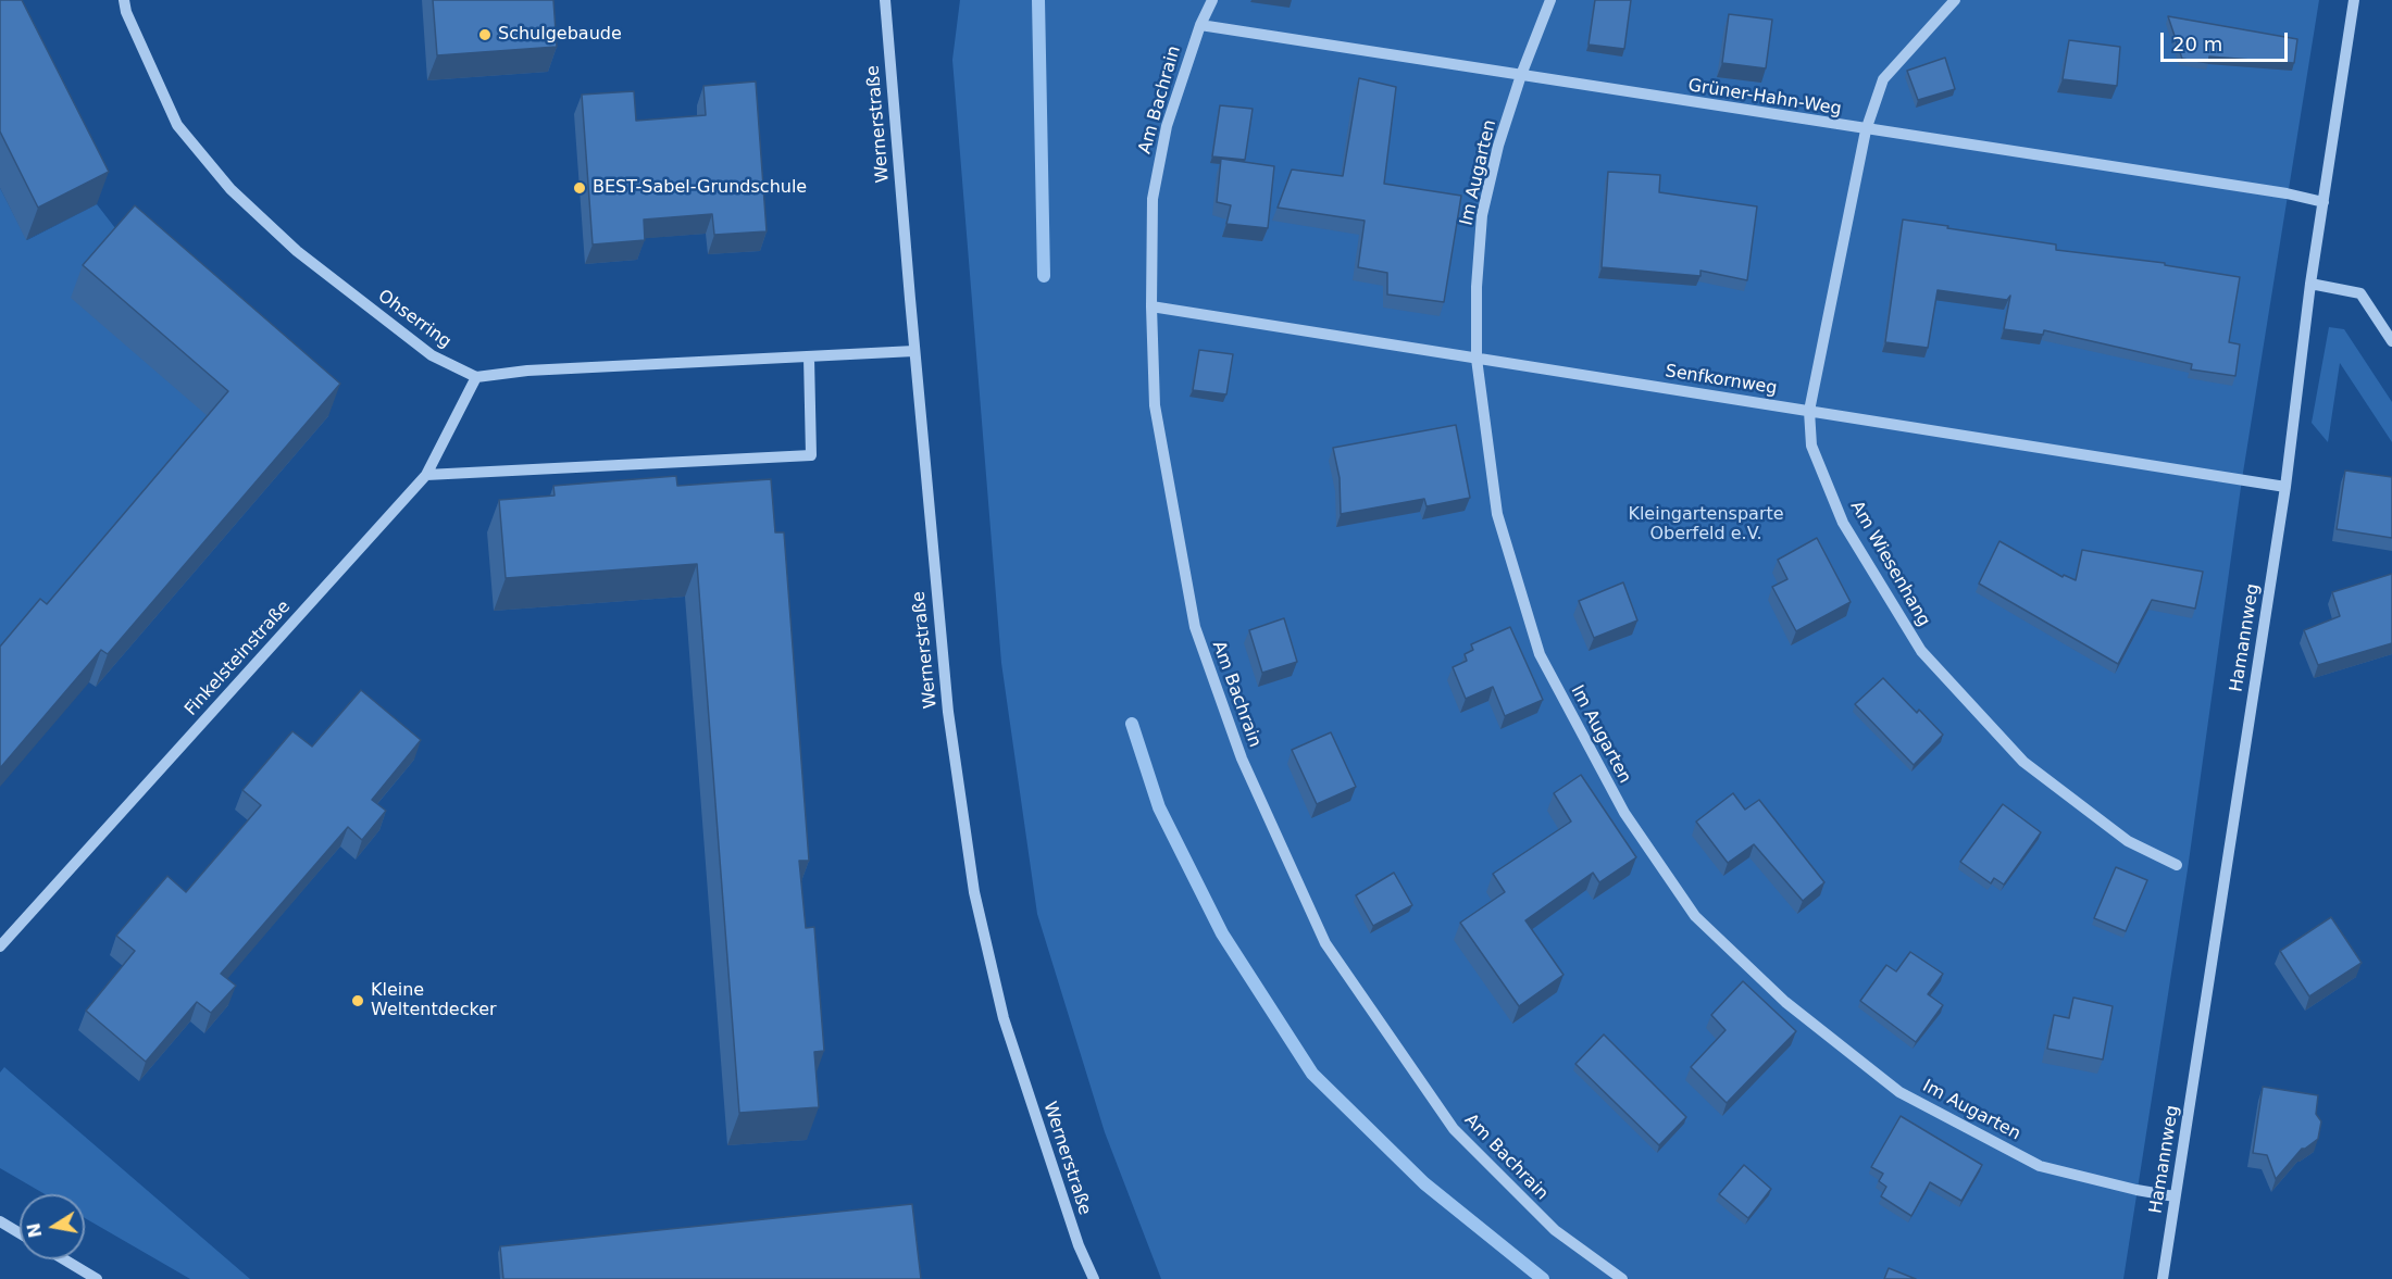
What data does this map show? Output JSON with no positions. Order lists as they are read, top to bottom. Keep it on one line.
{"streets":{"street":["Grüner-Hahn-Weg","Am Bachrain","Wernerstraße","Im Augarten","Ohserring","Senfkornweg","Am Wiesenhang","Hamannweg","Finkelsteinstraße"]},"crossings":[["Grüner-Hahn-Weg","Am Bachrain"],["Grüner-Hahn-Weg","Im Augarten"],["Grüner-Hahn-Weg","Am Wiesenhang"],["Grüner-Hahn-Weg","Hamannweg"],["Am Bachrain","Senfkornweg"],["Im Augarten","Senfkornweg"],["Im Augarten","Hamannweg"],["Ohserring","Finkelsteinstraße"],["Senfkornweg","Am Wiesenhang"],["Senfkornweg","Hamannweg"]],"parks":["Kleingartensparte Oberfeld e.V."],"places":["Schulgebaude","BEST-Sabel-Grundschule","Kleine Weltentdecker"],"scale_bar":"20 m","north":"left"}
